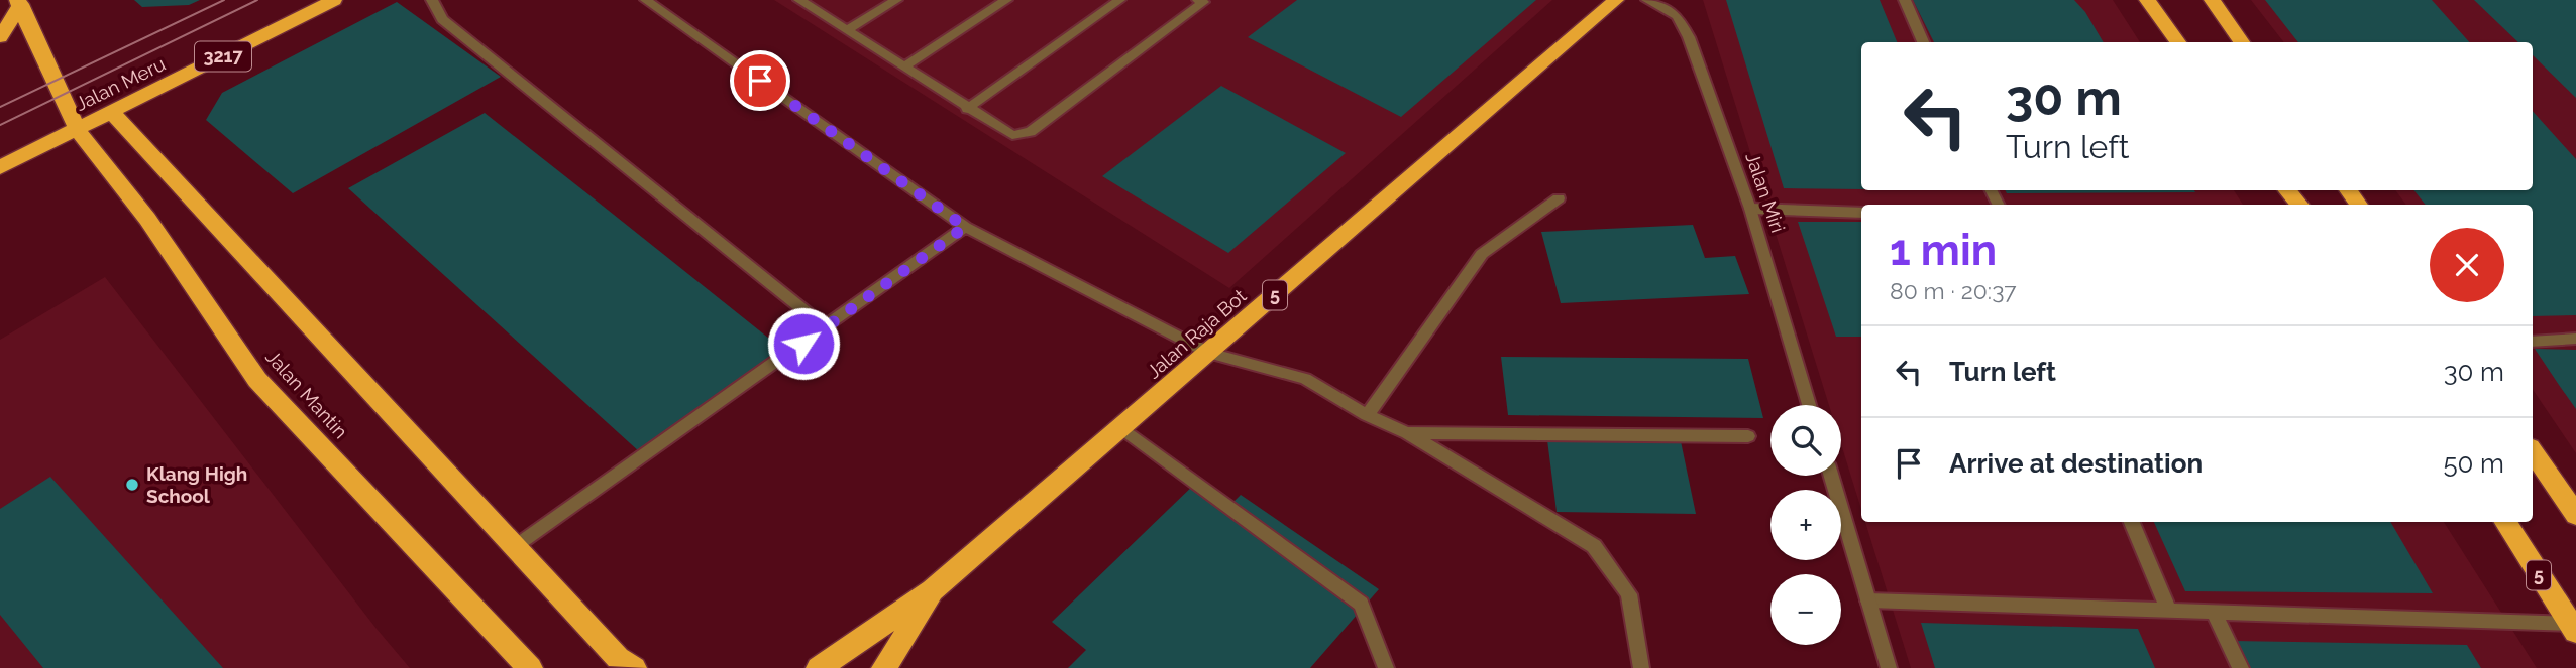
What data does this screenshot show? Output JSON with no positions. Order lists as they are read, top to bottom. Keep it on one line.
{"streets":{"highway":["3217","Jalan Meru","5","Jalan Raja Bot","Jalan Mantin"],"street":["Jalan Miri"]},"crossings":[["Jalan Meru","Jalan Mantin"],["5","Jalan Raja Bot"]],"places":["Klang High School"],"page":{"turn":["30 m","Turn left"],"heading":["1 min","80 m · 20:37"],"list":[{"name":"Turn left","value":"30 m"},{"name":"Arrive at destination","value":"50 m"}],"map_buttons":["+","−"]}}
